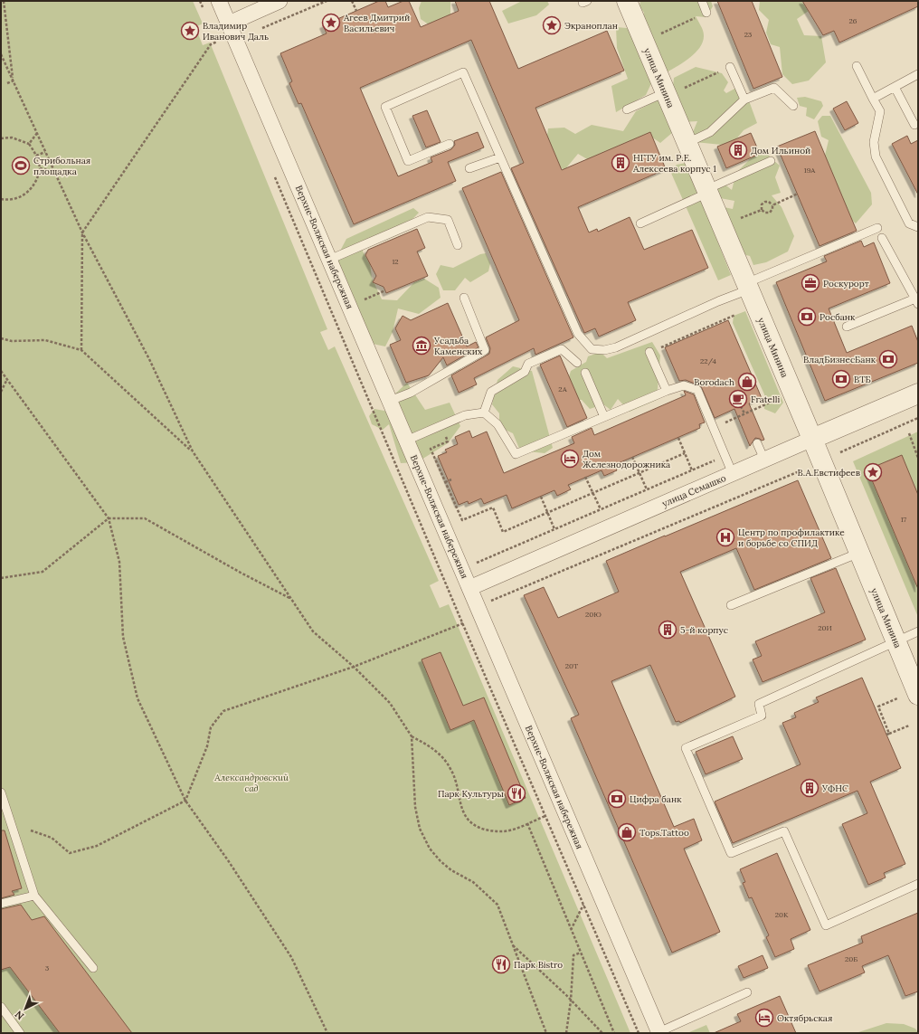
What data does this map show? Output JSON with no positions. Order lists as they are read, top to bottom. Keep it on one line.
{"streets":{"street":["улица Минина","Верхне-Волжская набережная","улица Семашко"]},"crossings":[["улица Минина","улица Семашко"],["Верхне-Волжская набережная","улица Семашко"]],"parks":["Александровский сад"],"places":{"place":["Агеев Дмитрий Васильевич","Экраноплан","Владимир Иванович Даль","В.А.Евстифеев"],"building":["Дом Ильиной","НГТУ им. Р.Е. Алексеева корпус 1","5-й корпус","УФНС"],"sports":["Стрибольная площадка"],"office":["Роскурорт"],"bank":["Росбанк","ВладБизнесБанк","ВТБ","Цифра банк"],"museum":["Усадьба Каменских"],"shop":["Borodach","Tops.Tattoo"],"cafe":["Fratelli"],"hotel":["Дом Железнодорожника","Октябрьская"],"hospital":["Центр по профилактике и борьбе со СПИД"],"restaurant":["Парк Культуры","Парк Bistro"]},"house_numbers":["26","23","19А","12","22/4","2А","17","20Ю","20И","20Т","20К","20Б","3"],"north":"bottom left"}
